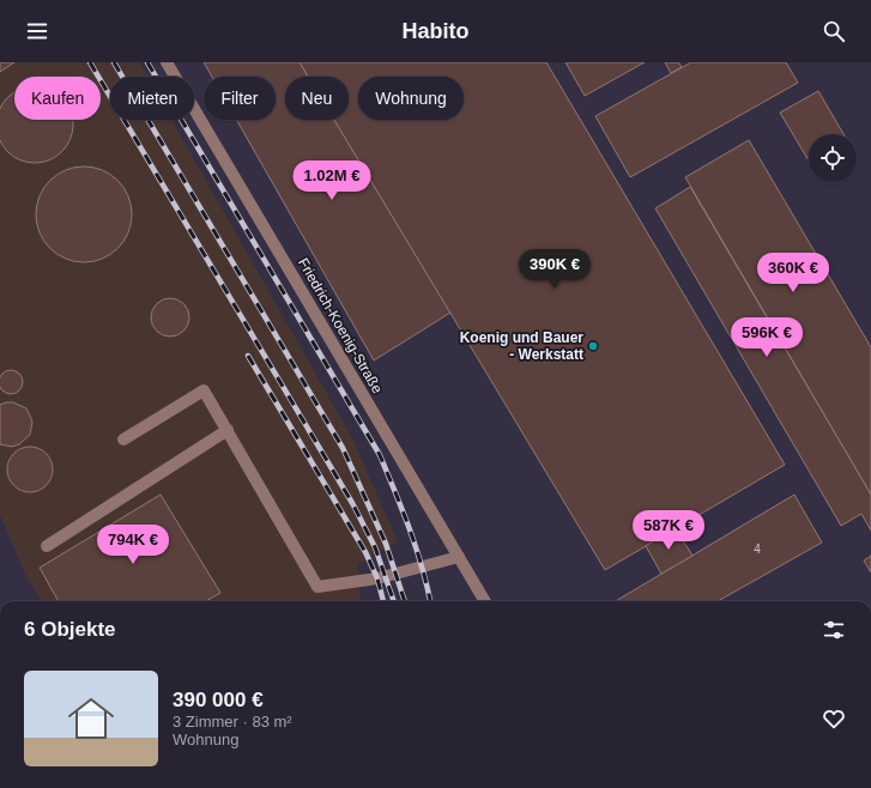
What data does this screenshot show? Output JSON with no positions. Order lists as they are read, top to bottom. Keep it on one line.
{"streets":{"street":["Friedrich-Koenig-Straße"]},"places":["Koenig und Bauer - Werkstatt"],"house_numbers":["4"],"page":{"header":"Habito","chip":["Kaufen","Mieten","Filter","Neu","Wohnung"],"price":["1.02M €","390K €","360K €","596K €","587K €","794K €"],"heading":"6 Objekte","list":[{"name":"390 000 €","note":"3 Zimmer · 83 m² · Wohnung"}]}}
